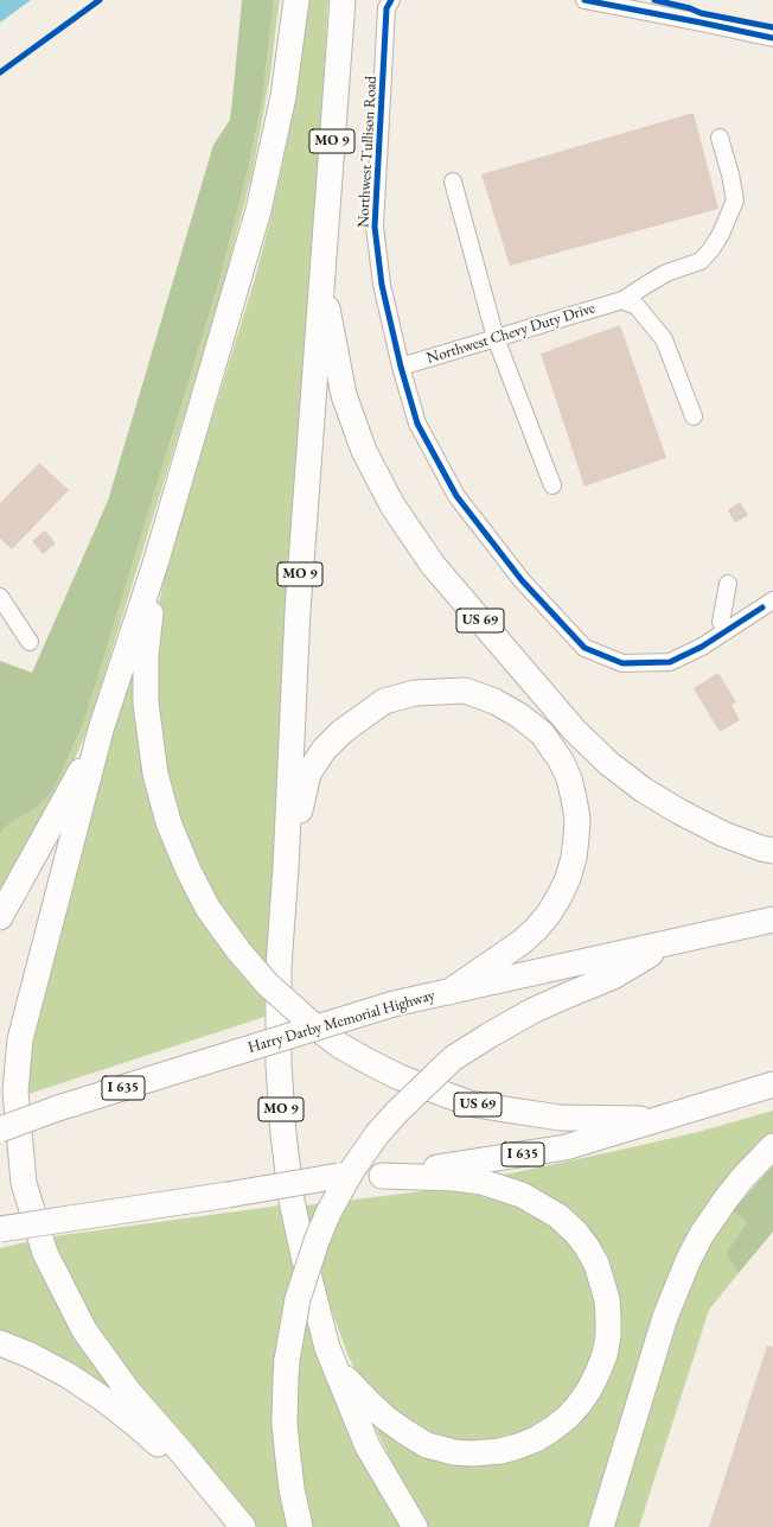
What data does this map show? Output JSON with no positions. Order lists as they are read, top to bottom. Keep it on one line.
{"streets":{"highway":["MO 9","US 69","Harry Darby Memorial Highway","I 635"],"street":["Northwest Tullison Road","Northwest Chevy Duty Drive"]},"crossings":[["MO 9","US 69"],["Northwest Tullison Road","Northwest Chevy Duty Drive"],["US 69","I 635"]]}
